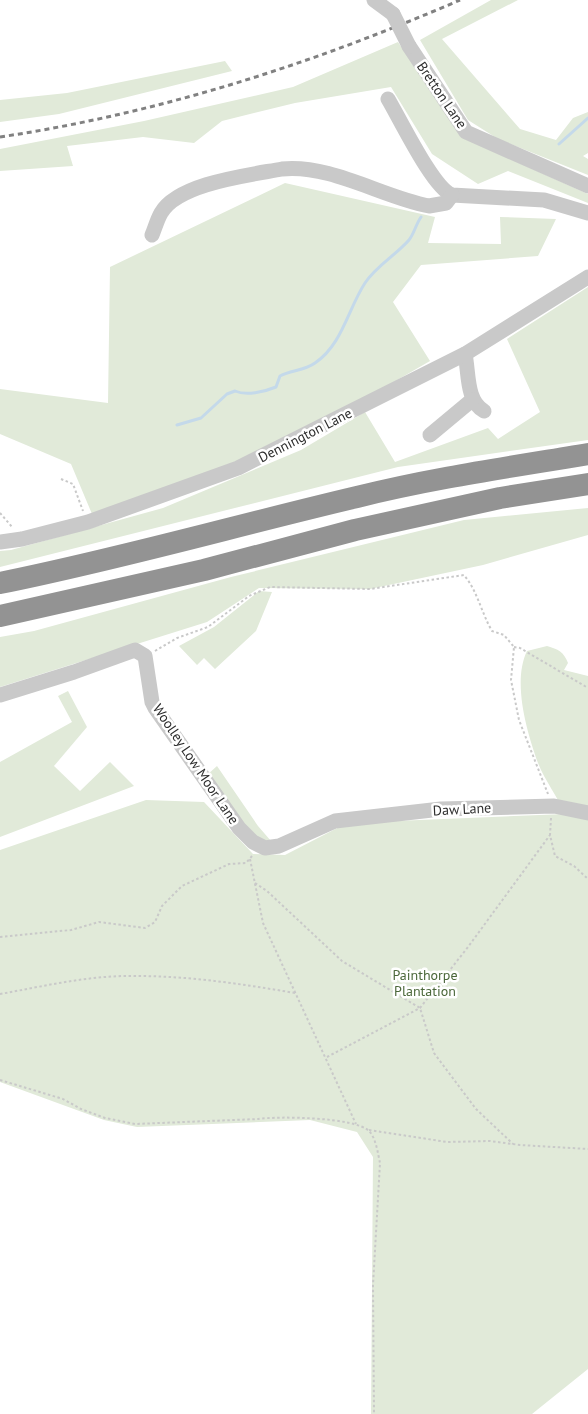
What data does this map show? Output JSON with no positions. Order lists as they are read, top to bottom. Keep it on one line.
{"streets":{"street":["Bretton Lane","Dennington Lane","Woolley Low Moor Lane","Daw Lane"]},"crossings":[["Woolley Low Moor Lane","Daw Lane"]],"parks":["Painthorpe Plantation"]}
